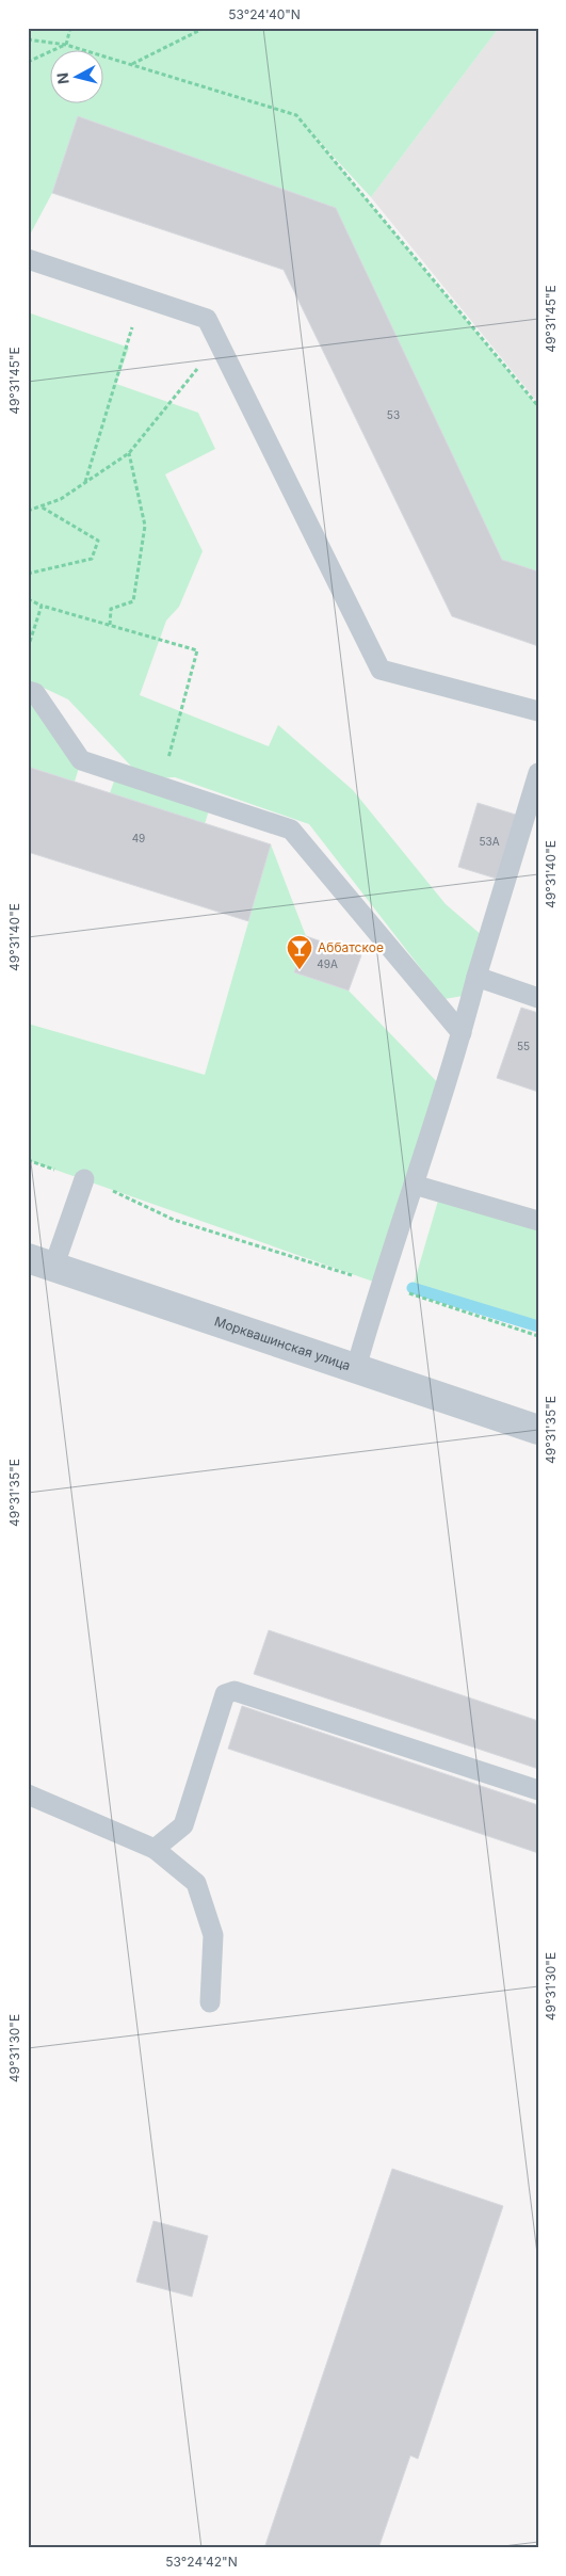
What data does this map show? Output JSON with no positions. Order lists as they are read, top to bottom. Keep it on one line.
{"streets":{"street":["Морквашинская улица"]},"places":{"bar":["Аббатское"]},"house_numbers":["53","49","53А","49А","55"],"north":"left","coordinates":["53°24'40\"N","49°31'45\"E","49°31'40\"E","49°31'35\"E","49°31'30\"E","53°24'42\"N"]}
